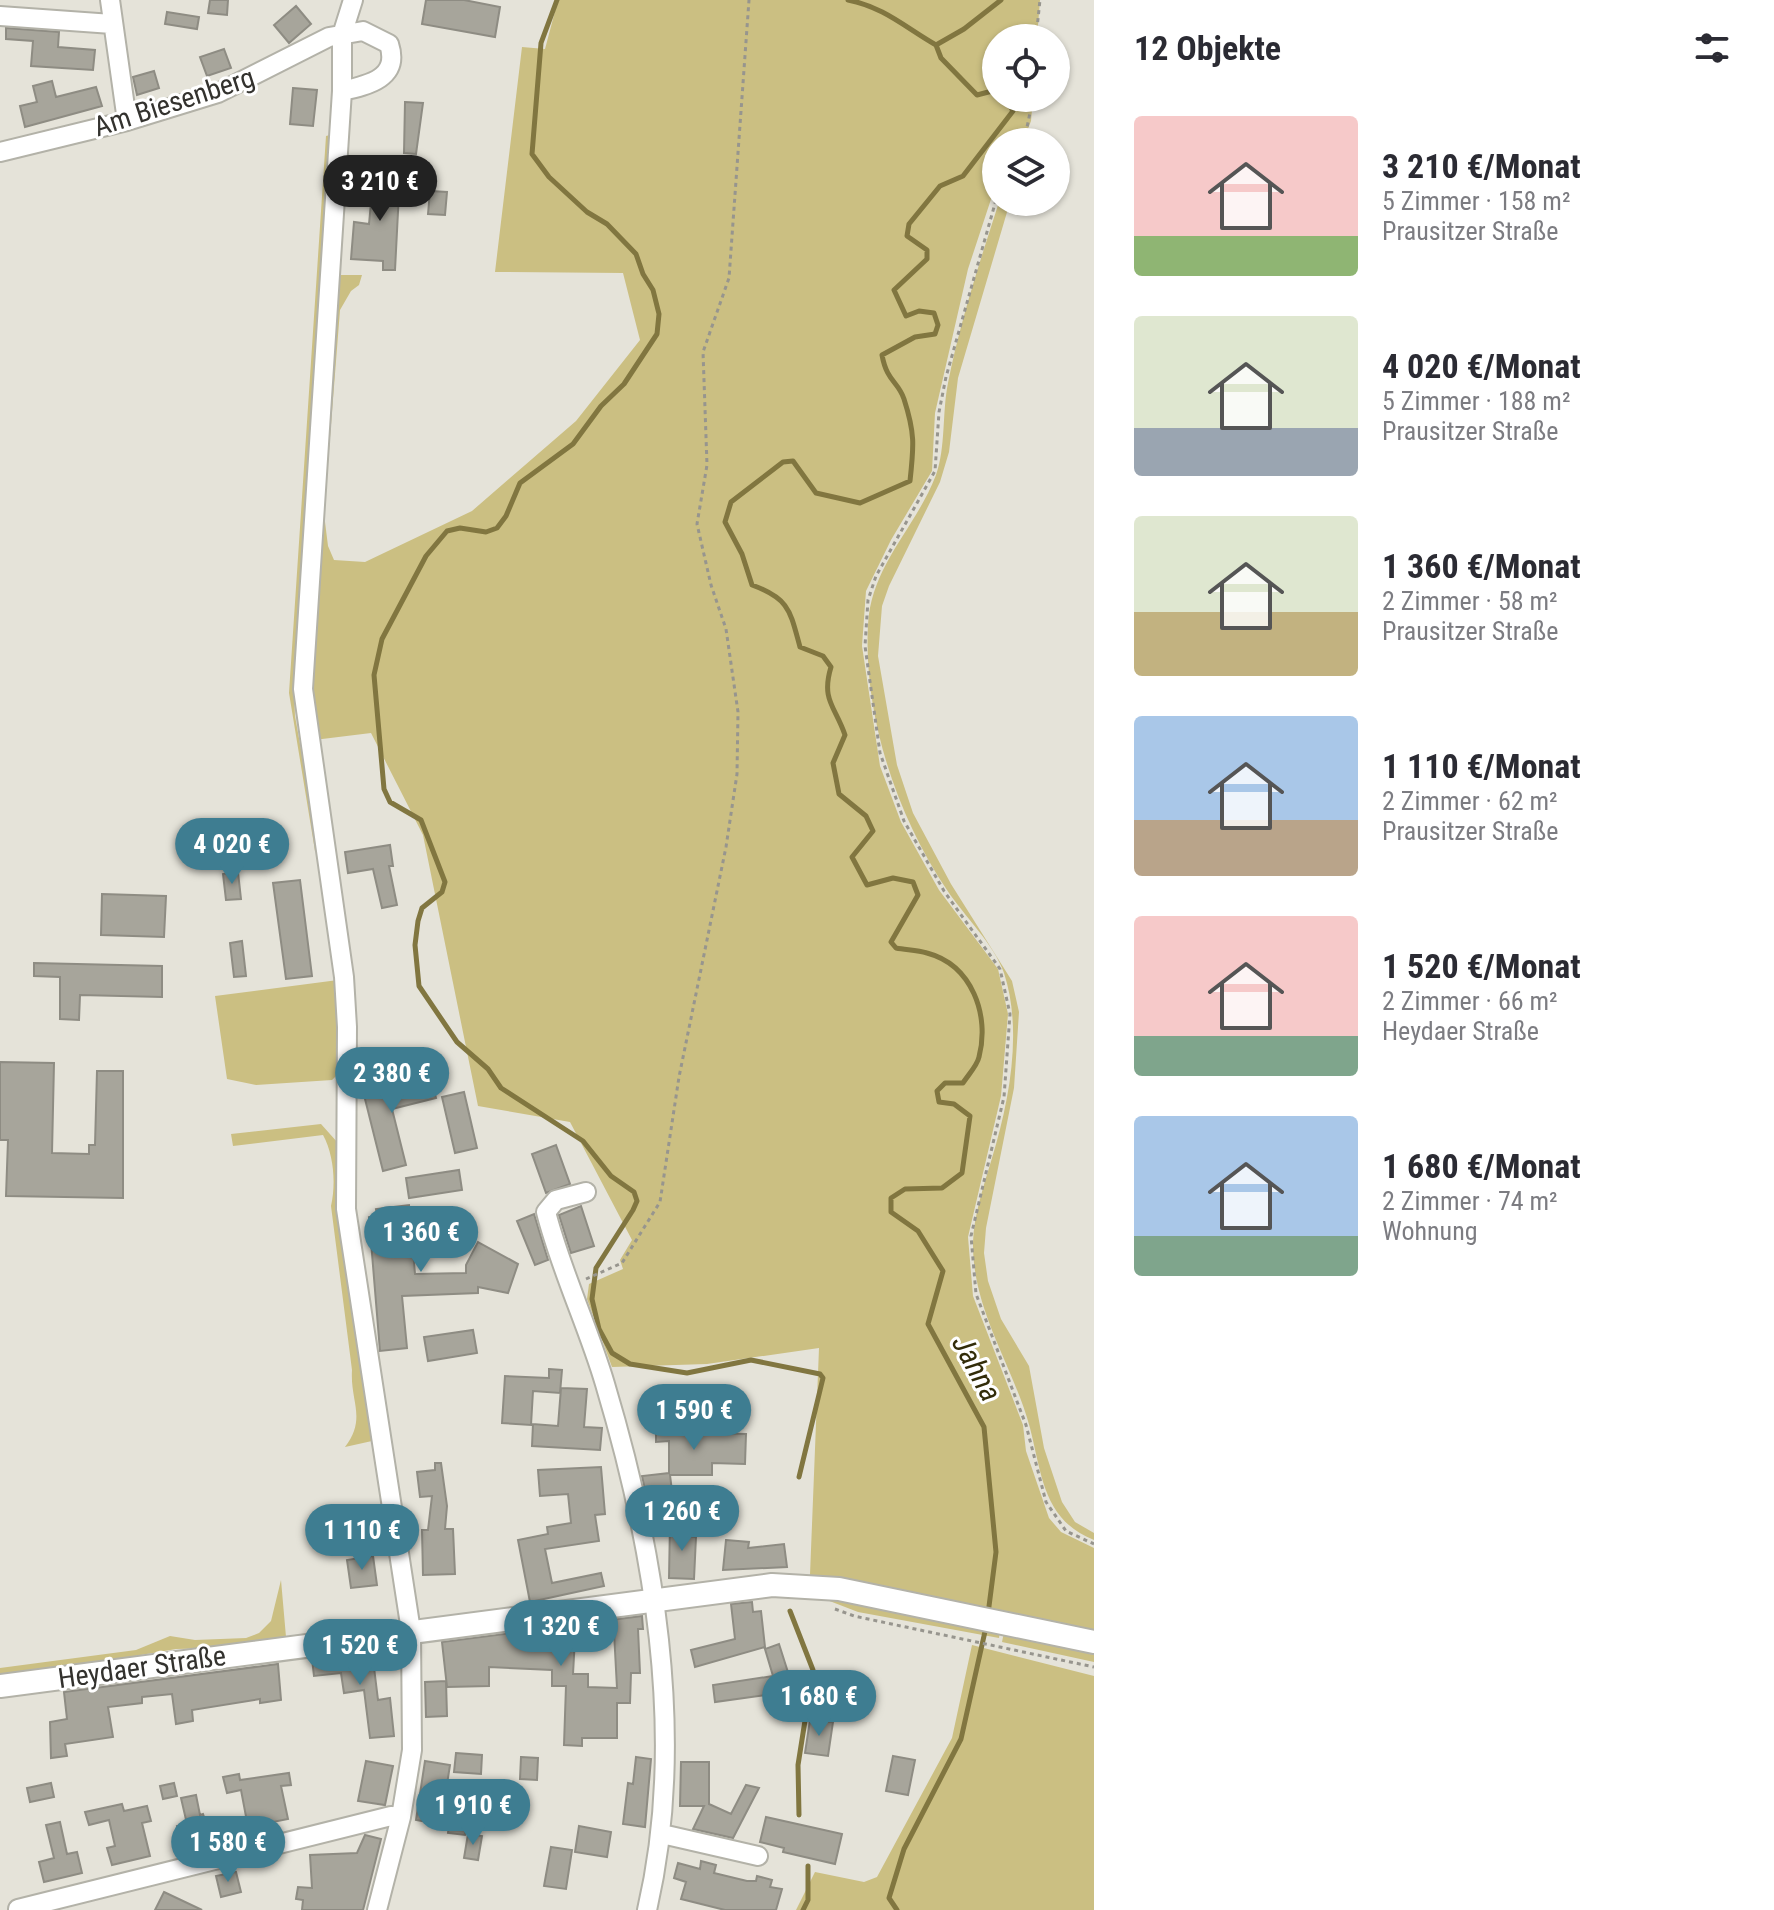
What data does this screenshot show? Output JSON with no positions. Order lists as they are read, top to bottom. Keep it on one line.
{"streets":{"main road":["Heydaer Straße"],"street":["Am Biesenberg"]},"water":["Jahna"],"page":{"heading":"12 Objekte","list":[{"name":"3 210 €/Monat","note":"5 Zimmer · 158 m² · Prausitzer Straße"},{"name":"4 020 €/Monat","note":"5 Zimmer · 188 m² · Prausitzer Straße"},{"name":"1 360 €/Monat","note":"2 Zimmer · 58 m² · Prausitzer Straße"},{"name":"1 110 €/Monat","note":"2 Zimmer · 62 m² · Prausitzer Straße"},{"name":"1 520 €/Monat","note":"2 Zimmer · 66 m² · Heydaer Straße"},{"name":"1 680 €/Monat","note":"2 Zimmer · 74 m² · Wohnung"}],"price":["3 210 €","4 020 €","2 380 €","1 360 €","1 590 €","1 260 €","1 110 €","1 320 €","1 520 €","1 680 €","1 910 €","1 580 €"]}}
